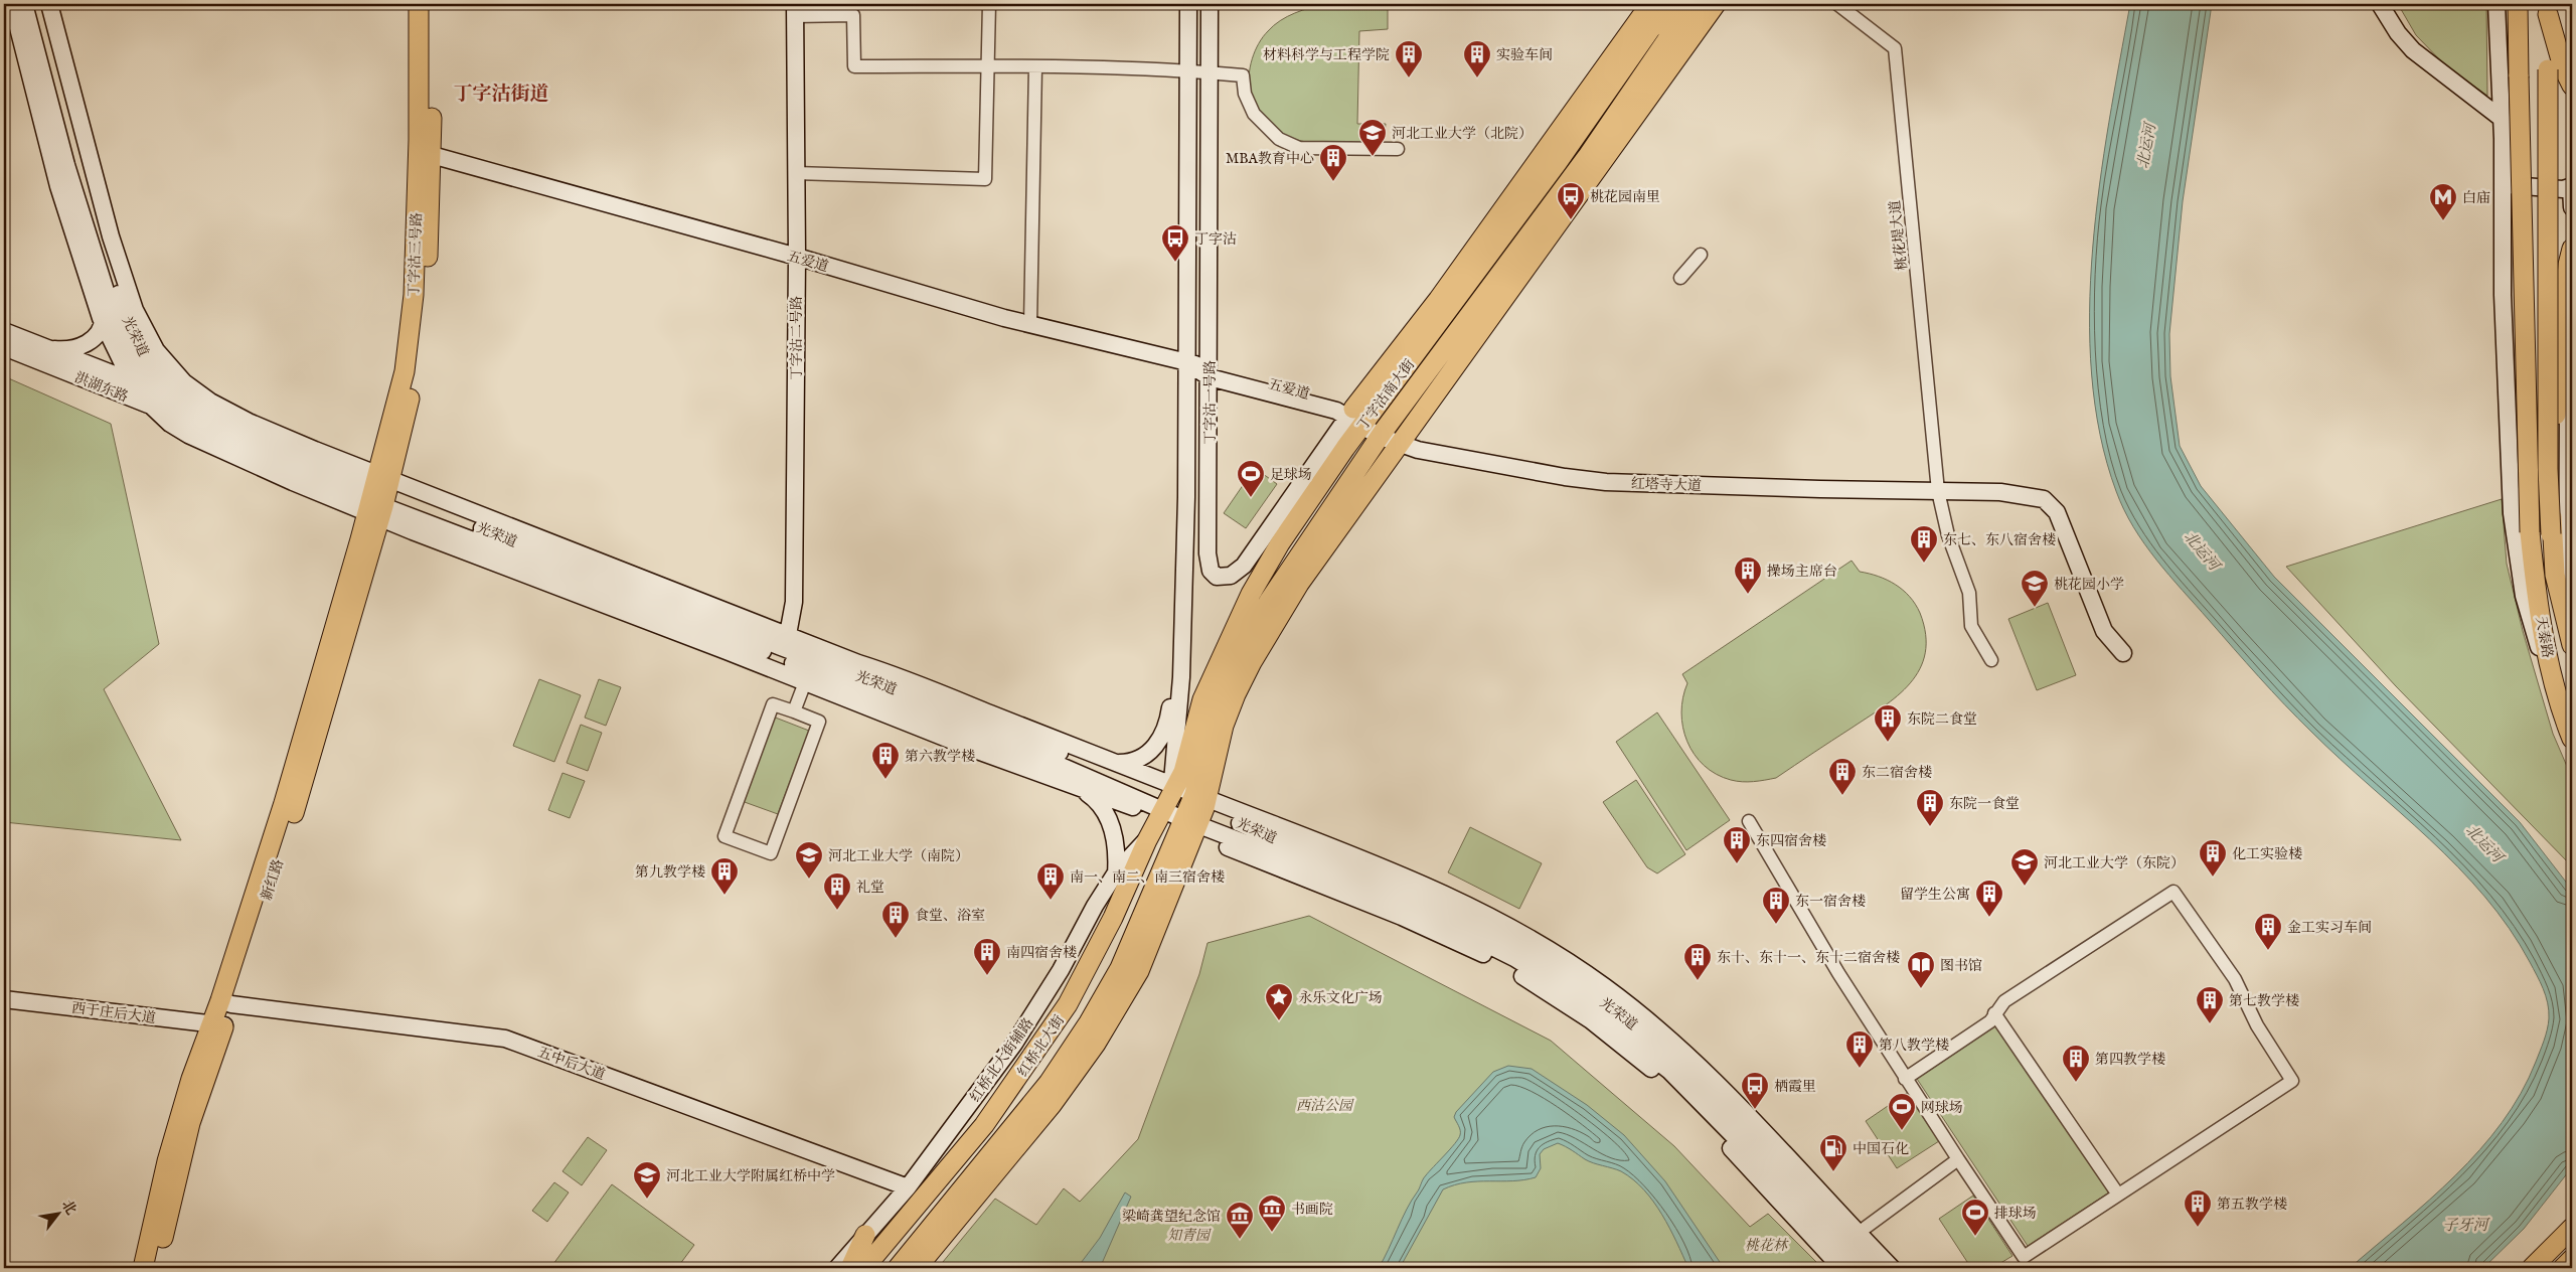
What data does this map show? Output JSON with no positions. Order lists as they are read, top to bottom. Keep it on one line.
{"streets":{"main road":["丁字沽三号路","五爱道","光荣道","丁字沽二号路","洪湖东路","丁字沽南大街","丁字沽一号路","红塔寺大道","天泰路","新红路","西于庄后大道","红桥北大街","红桥北大街辅路","五中后大道"],"street":["桃花堤大道"]},"crossings":[["桃花堤大道","红塔寺大道"],["丁字沽三号路","五爱道"],["丁字沽三号路","光荣道"],["丁字沽三号路","新红路"],["五爱道","丁字沽二号路"],["五爱道","丁字沽南大街"],["五爱道","丁字沽一号路"],["五爱道","红塔寺大道"],["光荣道","丁字沽二号路"],["光荣道","洪湖东路"],["光荣道","丁字沽南大街"],["光荣道","丁字沽一号路"],["光荣道","新红路"],["光荣道","红桥北大街"],["丁字沽南大街","丁字沽一号路"],["丁字沽南大街","红塔寺大道"],["丁字沽南大街","红桥北大街"],["丁字沽一号路","红塔寺大道"],["丁字沽一号路","红桥北大街"],["新红路","西于庄后大道"],["新红路","五中后大道"],["红桥北大街","红桥北大街辅路"],["红桥北大街辅路","五中后大道"]],"districts":["丁字沽街道"],"water":["北运河","子牙河"],"parks":["西沽公园","知青园","桃花林"],"places":{"building":["材料科学与工程学院","实验车间","MBA教育中心","东七、东八宿舍楼","操场主席台","东院二食堂","第六教学楼","东二宿舍楼","东院一食堂","东四宿舍楼","化工实验楼","第九教学楼","南一、南二、南三宿舍楼","礼堂","留学生公寓","东一宿舍楼","食堂、浴室","金工实习车间","南四宿舍楼","东十、东十一、东十二宿舍楼","第七教学楼","第八教学楼","第四教学楼","第五教学楼"],"school or university":["河北工业大学（北院）","桃花园小学","河北工业大学（南院）","河北工业大学（东院）","河北工业大学附属红桥中学"],"bus stop":["桃花园南里","丁字沽","栖霞里"],"metro station":["白庙"],"sports":["足球场","网球场","排球场"],"library":["图书馆"],"place":["永乐文化广场"],"fuel station":["中国石化"],"museum":["书画院","梁崎龚望纪念馆"]},"north":"top right"}
